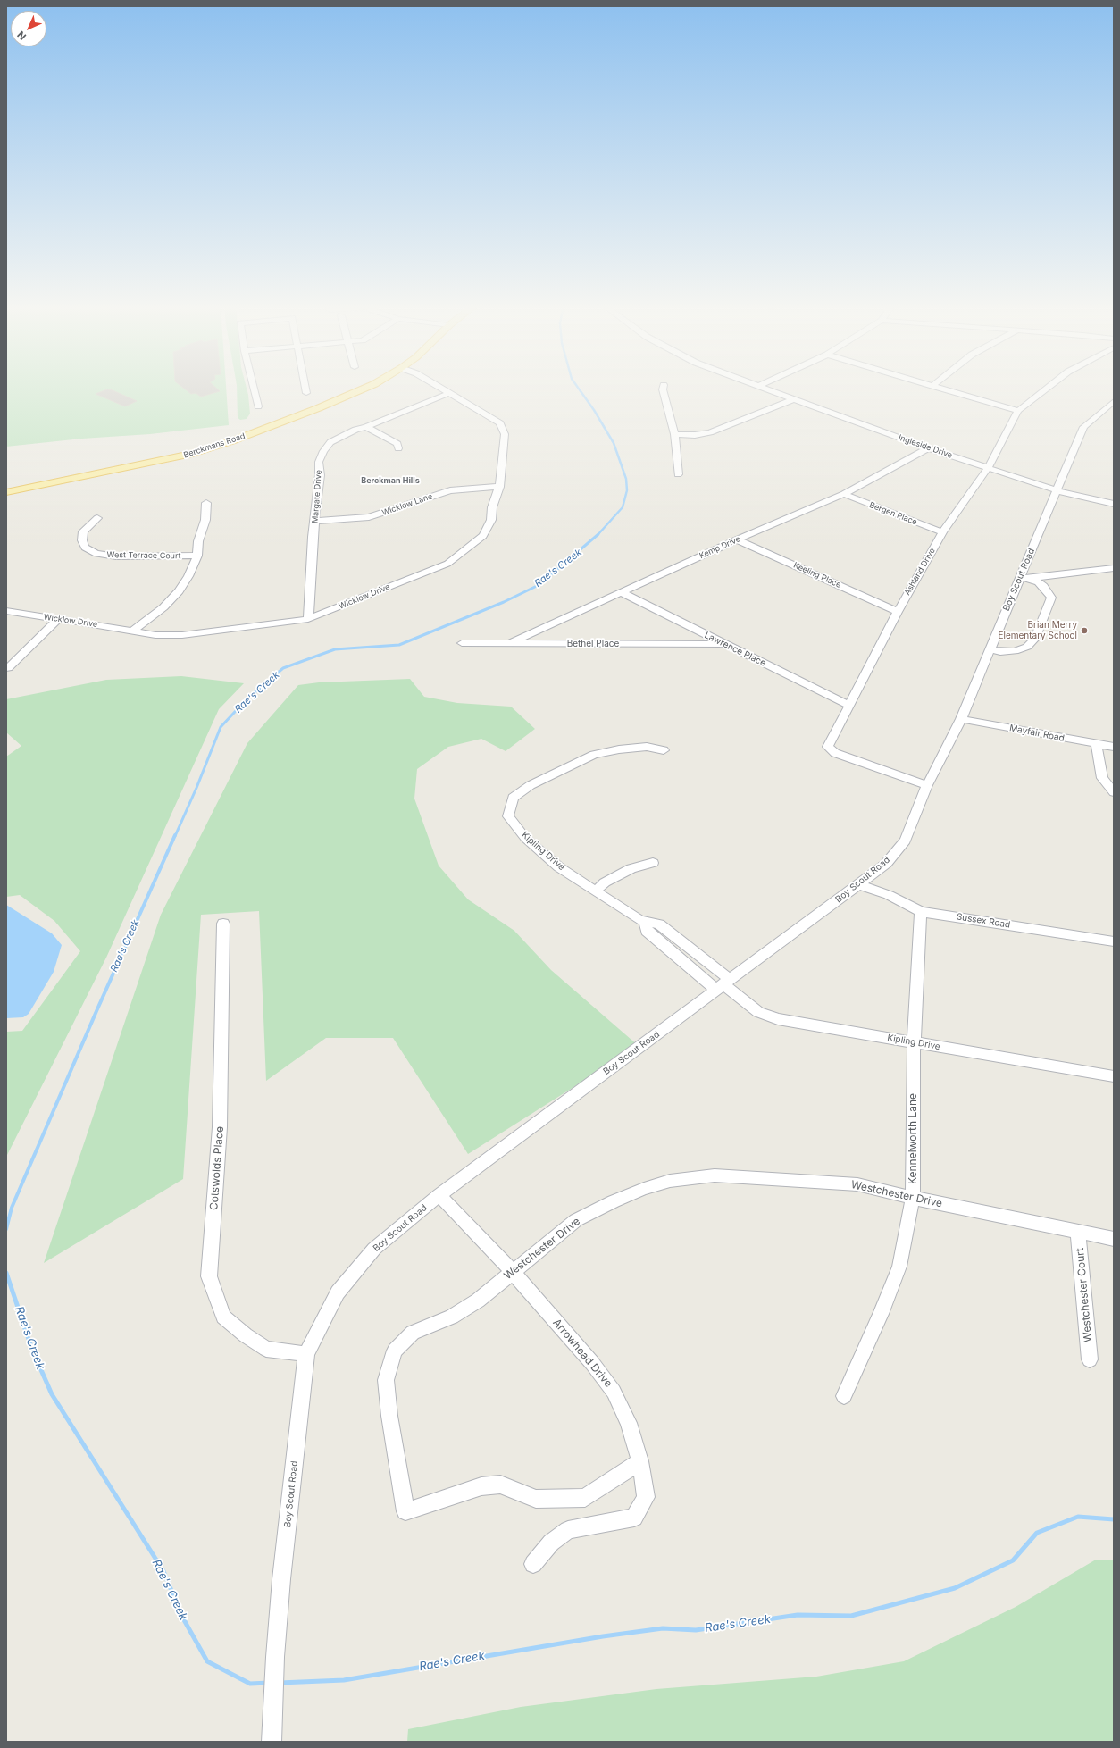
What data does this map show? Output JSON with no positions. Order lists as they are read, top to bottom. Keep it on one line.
{"streets":{"main road":["Berckmans Road"],"street":["Ingleside Drive","Margate Drive","Wicklow Lane","Bergen Place","Kemp Drive","West Terrace Court","Ashland Drive","Keeling Place","Boy Scout Road","Wicklow Drive","Bethel Place","Lawrence Place","Mayfair Road","Kipling Drive","Sussex Road","Kennelworth Lane","Cotswolds Place","Westchester Drive","Westchester Court","Arrowhead Drive"]},"crossings":[["Ingleside Drive","Kemp Drive"],["Ingleside Drive","Ashland Drive"],["Ingleside Drive","Boy Scout Road"],["Margate Drive","Wicklow Lane"],["Margate Drive","Wicklow Drive"],["Wicklow Lane","Wicklow Drive"],["Bergen Place","Kemp Drive"],["Bergen Place","Ashland Drive"],["Kemp Drive","Keeling Place"],["Kemp Drive","Bethel Place"],["Kemp Drive","Lawrence Place"],["Ashland Drive","Keeling Place"],["Ashland Drive","Boy Scout Road"],["Ashland Drive","Lawrence Place"],["Boy Scout Road","Mayfair Road"],["Boy Scout Road","Kipling Drive"],["Boy Scout Road","Sussex Road"],["Boy Scout Road","Cotswolds Place"],["Boy Scout Road","Arrowhead Drive"],["Bethel Place","Lawrence Place"],["Kipling Drive","Kennelworth Lane"],["Sussex Road","Kennelworth Lane"],["Kennelworth Lane","Westchester Drive"],["Westchester Drive","Westchester Court"],["Westchester Drive","Arrowhead Drive"]],"districts":["Berckman Hills"],"water":["Rae's Creek"],"places":["Brian Merry Elementary School"],"north":"bottom left"}
